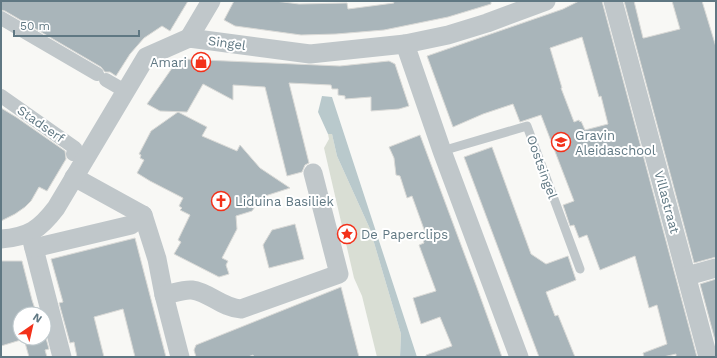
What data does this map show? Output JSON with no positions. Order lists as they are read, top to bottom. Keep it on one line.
{"streets":{"street":["Singel","Stadserf","Villastraat"],"lane":["Oostsingel"]},"crossings":[["Singel","Stadserf"]],"places":{"shop":["Amari"],"school or university":["Gravin Aleidaschool"],"church":["Liduina Basiliek"],"place":["De Paperclips"]},"scale_bar":"50 m","north":"top right"}
